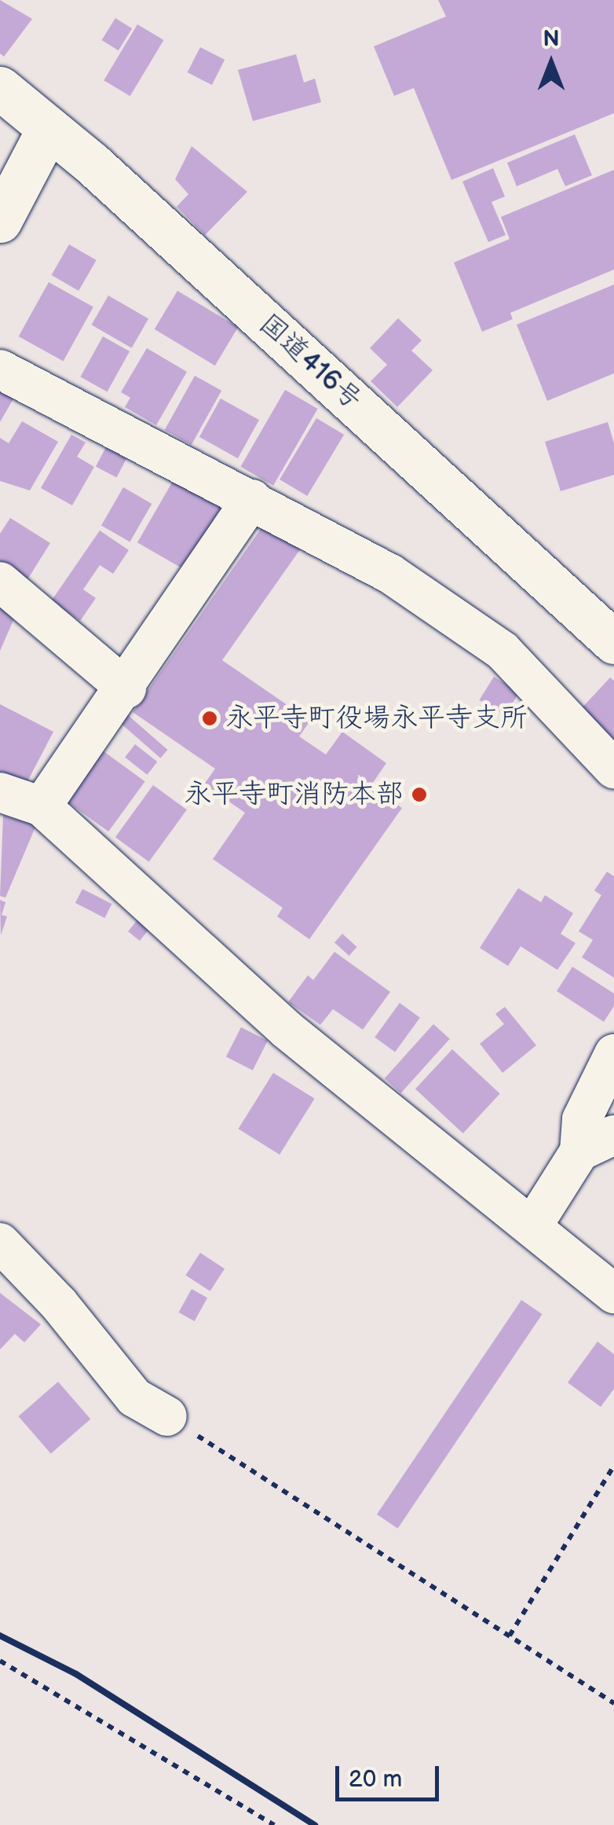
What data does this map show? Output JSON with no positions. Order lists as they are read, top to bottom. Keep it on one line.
{"streets":{"main road":["国道416号"]},"places":["永平寺町役場永平寺支所","永平寺町消防本部"],"scale_bar":"20 m","north":"top"}
